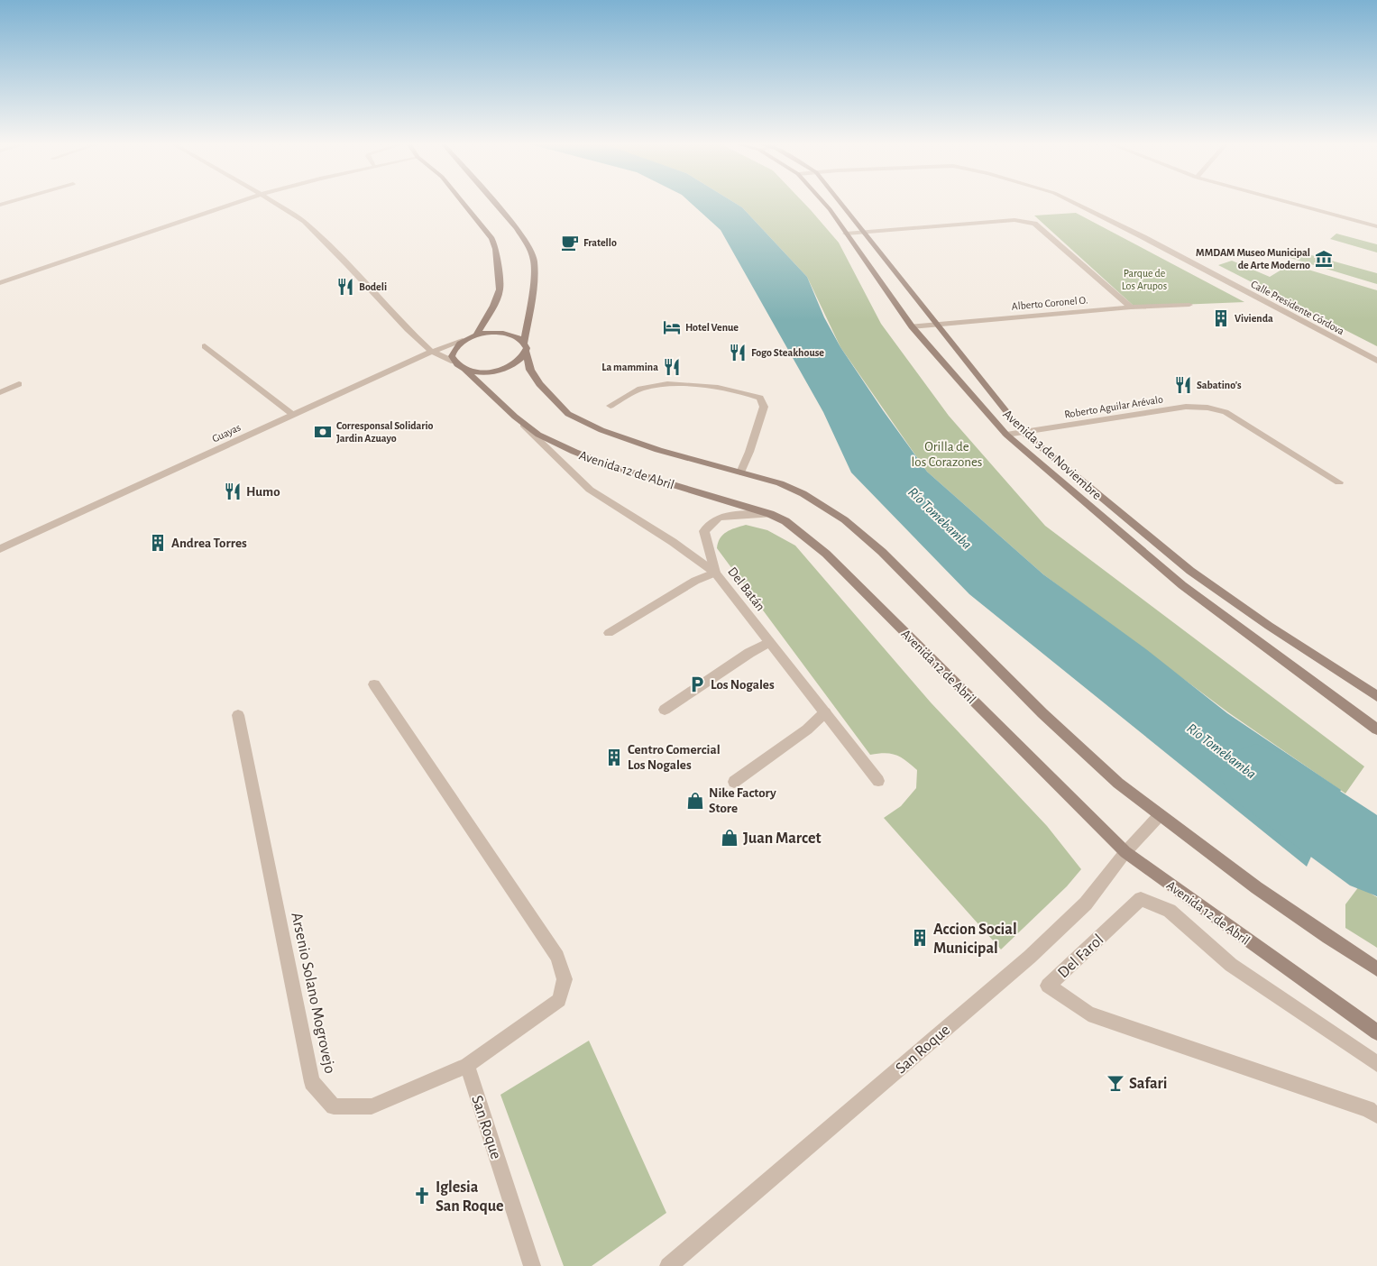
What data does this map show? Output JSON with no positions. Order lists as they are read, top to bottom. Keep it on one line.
{"streets":{"main road":["Avenida 3 de Noviembre","Avenida 12 de Abril"],"street":["Alberto Coronel O.","Calle Presidente Córdova","Roberto Aguilar Arévalo","Guayas","Del Batán","Del Farol","Arsenio Solano Mogrovejo","San Roque"]},"crossings":[["Alberto Coronel O.","Avenida 3 de Noviembre"],["Roberto Aguilar Arévalo","Avenida 3 de Noviembre"],["Avenida 12 de Abril","Del Batán"],["Avenida 12 de Abril","San Roque"],["Arsenio Solano Mogrovejo","San Roque"]],"water":["Río Tomebamba"],"parks":["Parque de Los Arupos","Orilla de los Corazones"],"places":{"cafe":["Fratello"],"museum":["MMDAM Museo Municipal de Arte Moderno"],"restaurant":["Bodeli","Fogo Steakhouse","La mammina","Sabatino's","Humo"],"building":["Vivienda","Andrea Torres","Centro Comercial Los Nogales","Accion Social Municipal"],"hotel":["Hotel Venue"],"bank":["Corresponsal Solidario Jardin Azuayo"],"parking":["Los Nogales"],"shop":["Nike Factory Store","Juan Marcet"],"bar":["Safari"],"church":["Iglesia San Roque"]}}
